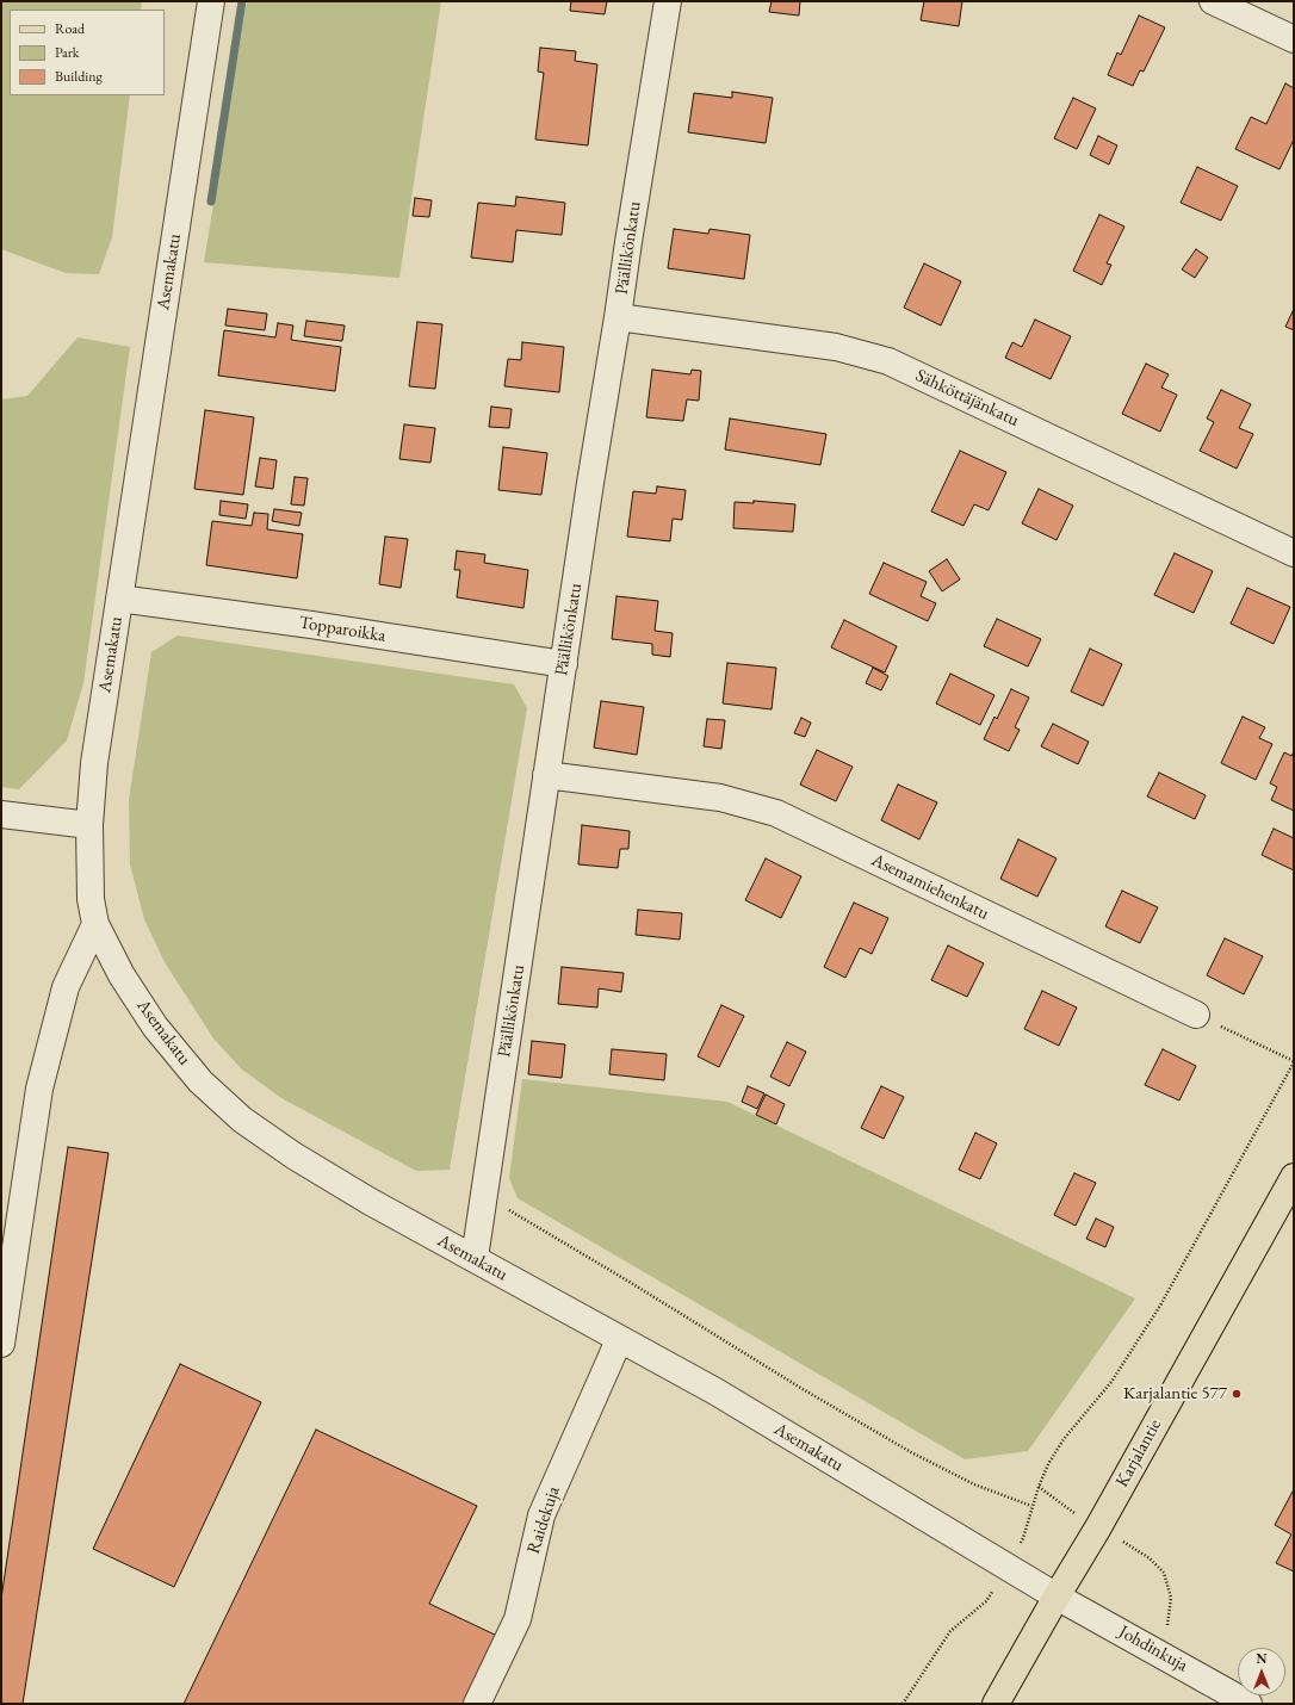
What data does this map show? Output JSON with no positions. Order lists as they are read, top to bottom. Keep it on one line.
{"streets":{"main road":["Karjalantie"],"street":["Päällikönkatu","Asemakatu","Sähköttäjänkatu","Topparoikka","Asemamiehenkatu","Raidekuja","Johdinkuja"]},"crossings":[["Päällikönkatu","Asemakatu"],["Päällikönkatu","Sähköttäjänkatu"],["Päällikönkatu","Topparoikka"],["Päällikönkatu","Asemamiehenkatu"],["Asemakatu","Topparoikka"],["Asemakatu","Karjalantie"],["Asemakatu","Raidekuja"],["Asemakatu","Johdinkuja"],["Karjalantie","Johdinkuja"]],"places":["Karjalantie 577"],"legend":["Road","Park","Building"],"north":"top"}
